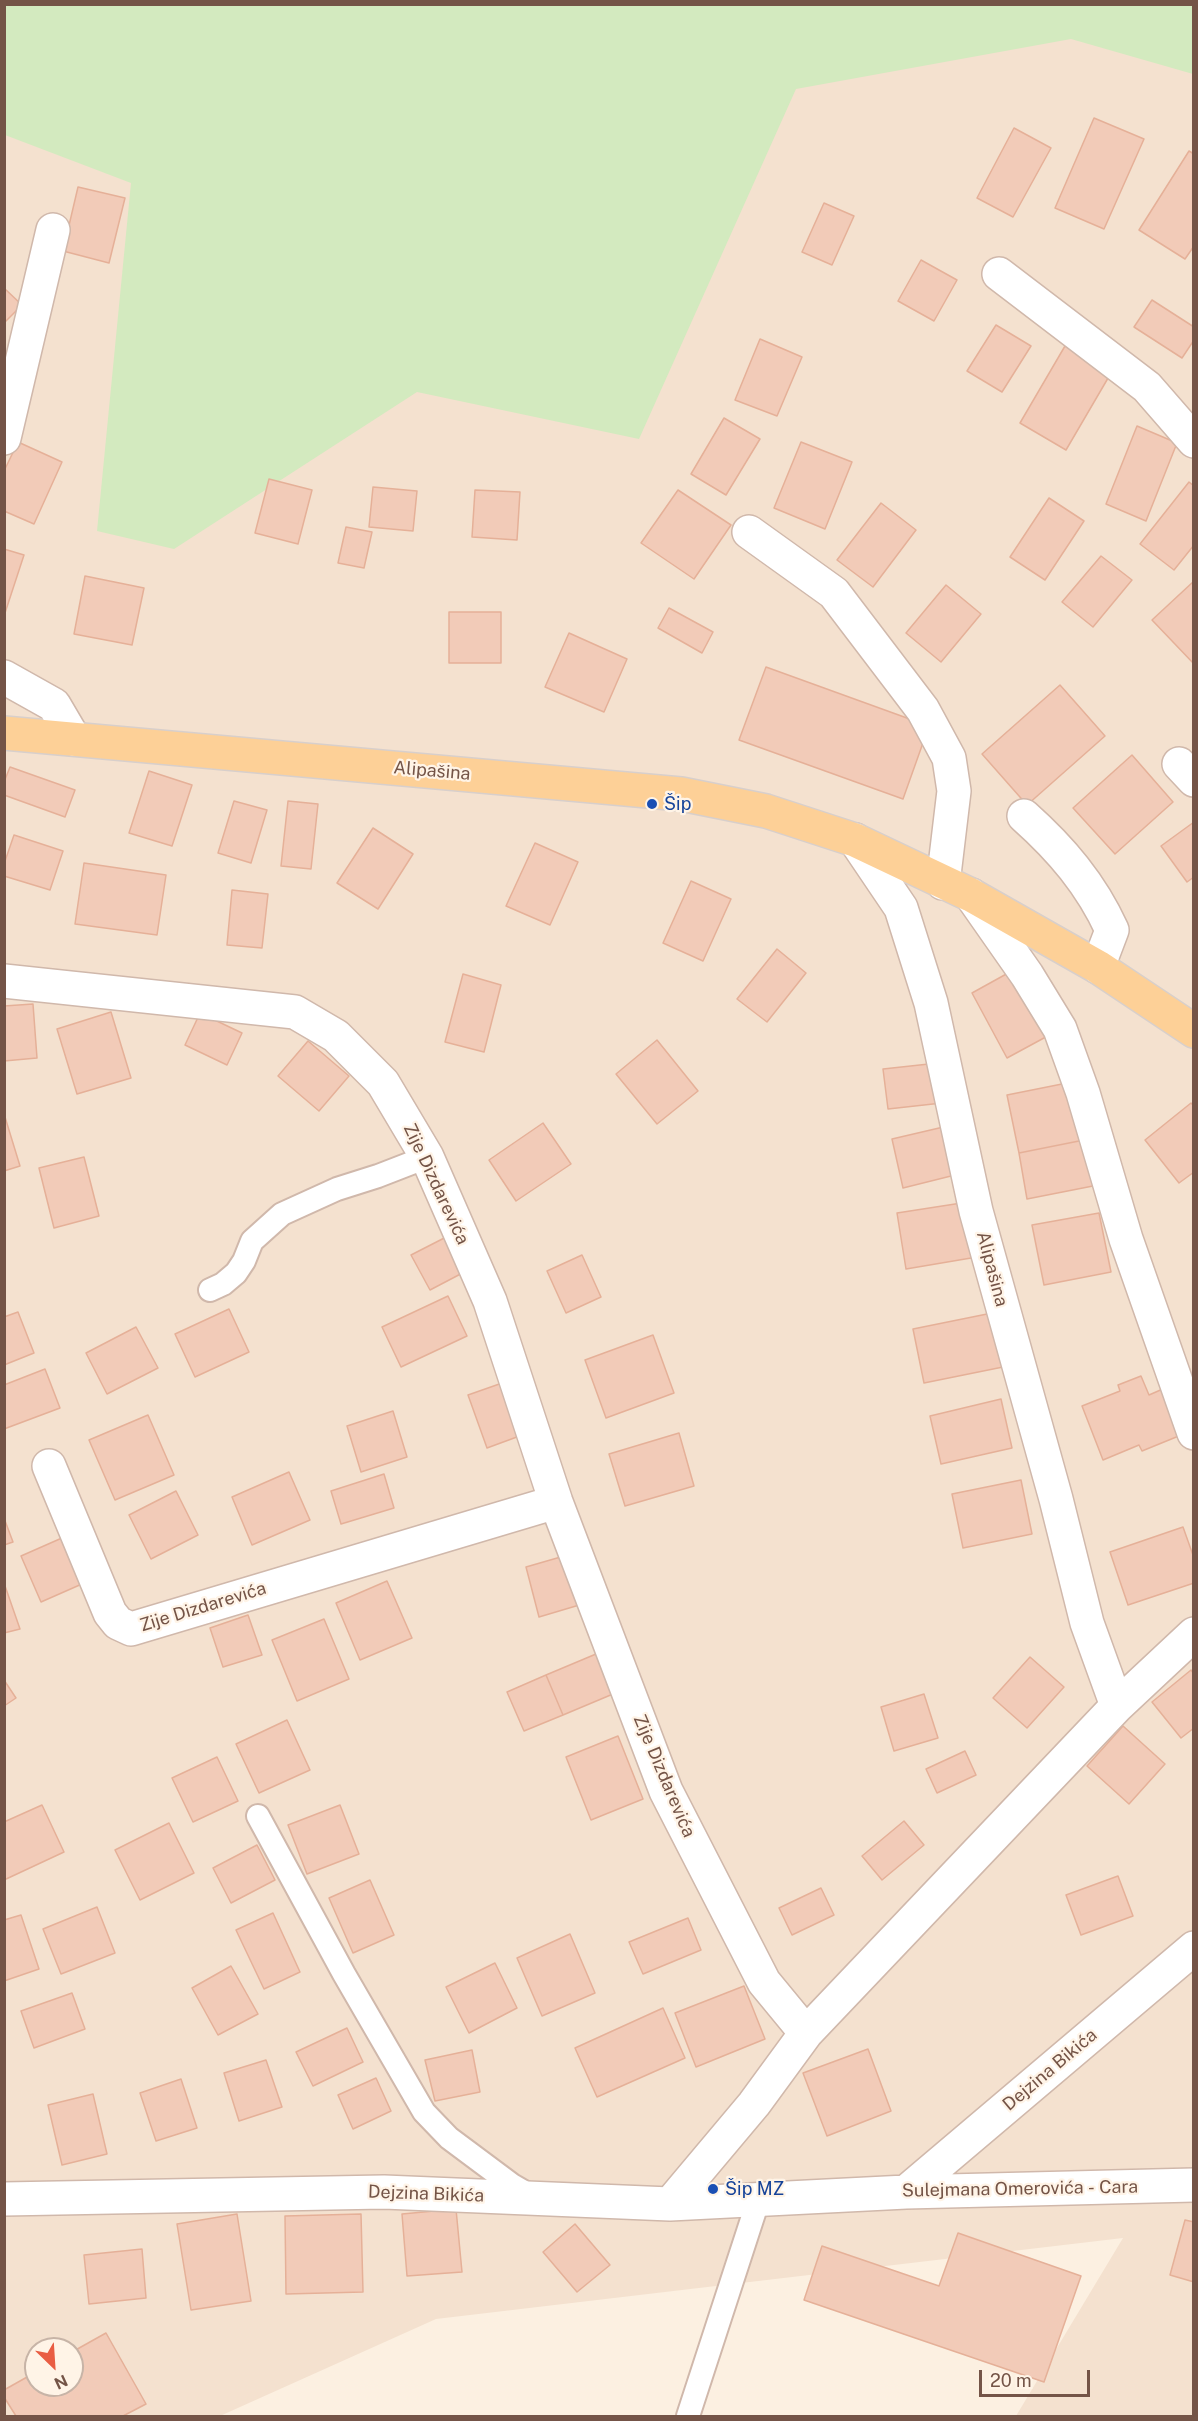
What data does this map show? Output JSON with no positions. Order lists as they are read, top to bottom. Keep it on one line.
{"streets":{"main road":["Alipašina"],"street":["Zije Dizdarevića","Dejzina Bikića","Sulejmana Omerovića - Cara"]},"crossings":[["Dejzina Bikića","Sulejmana Omerovića - Cara"]],"places":["Šip","Šip MZ"],"scale_bar":"20 m","north":"bottom right"}
